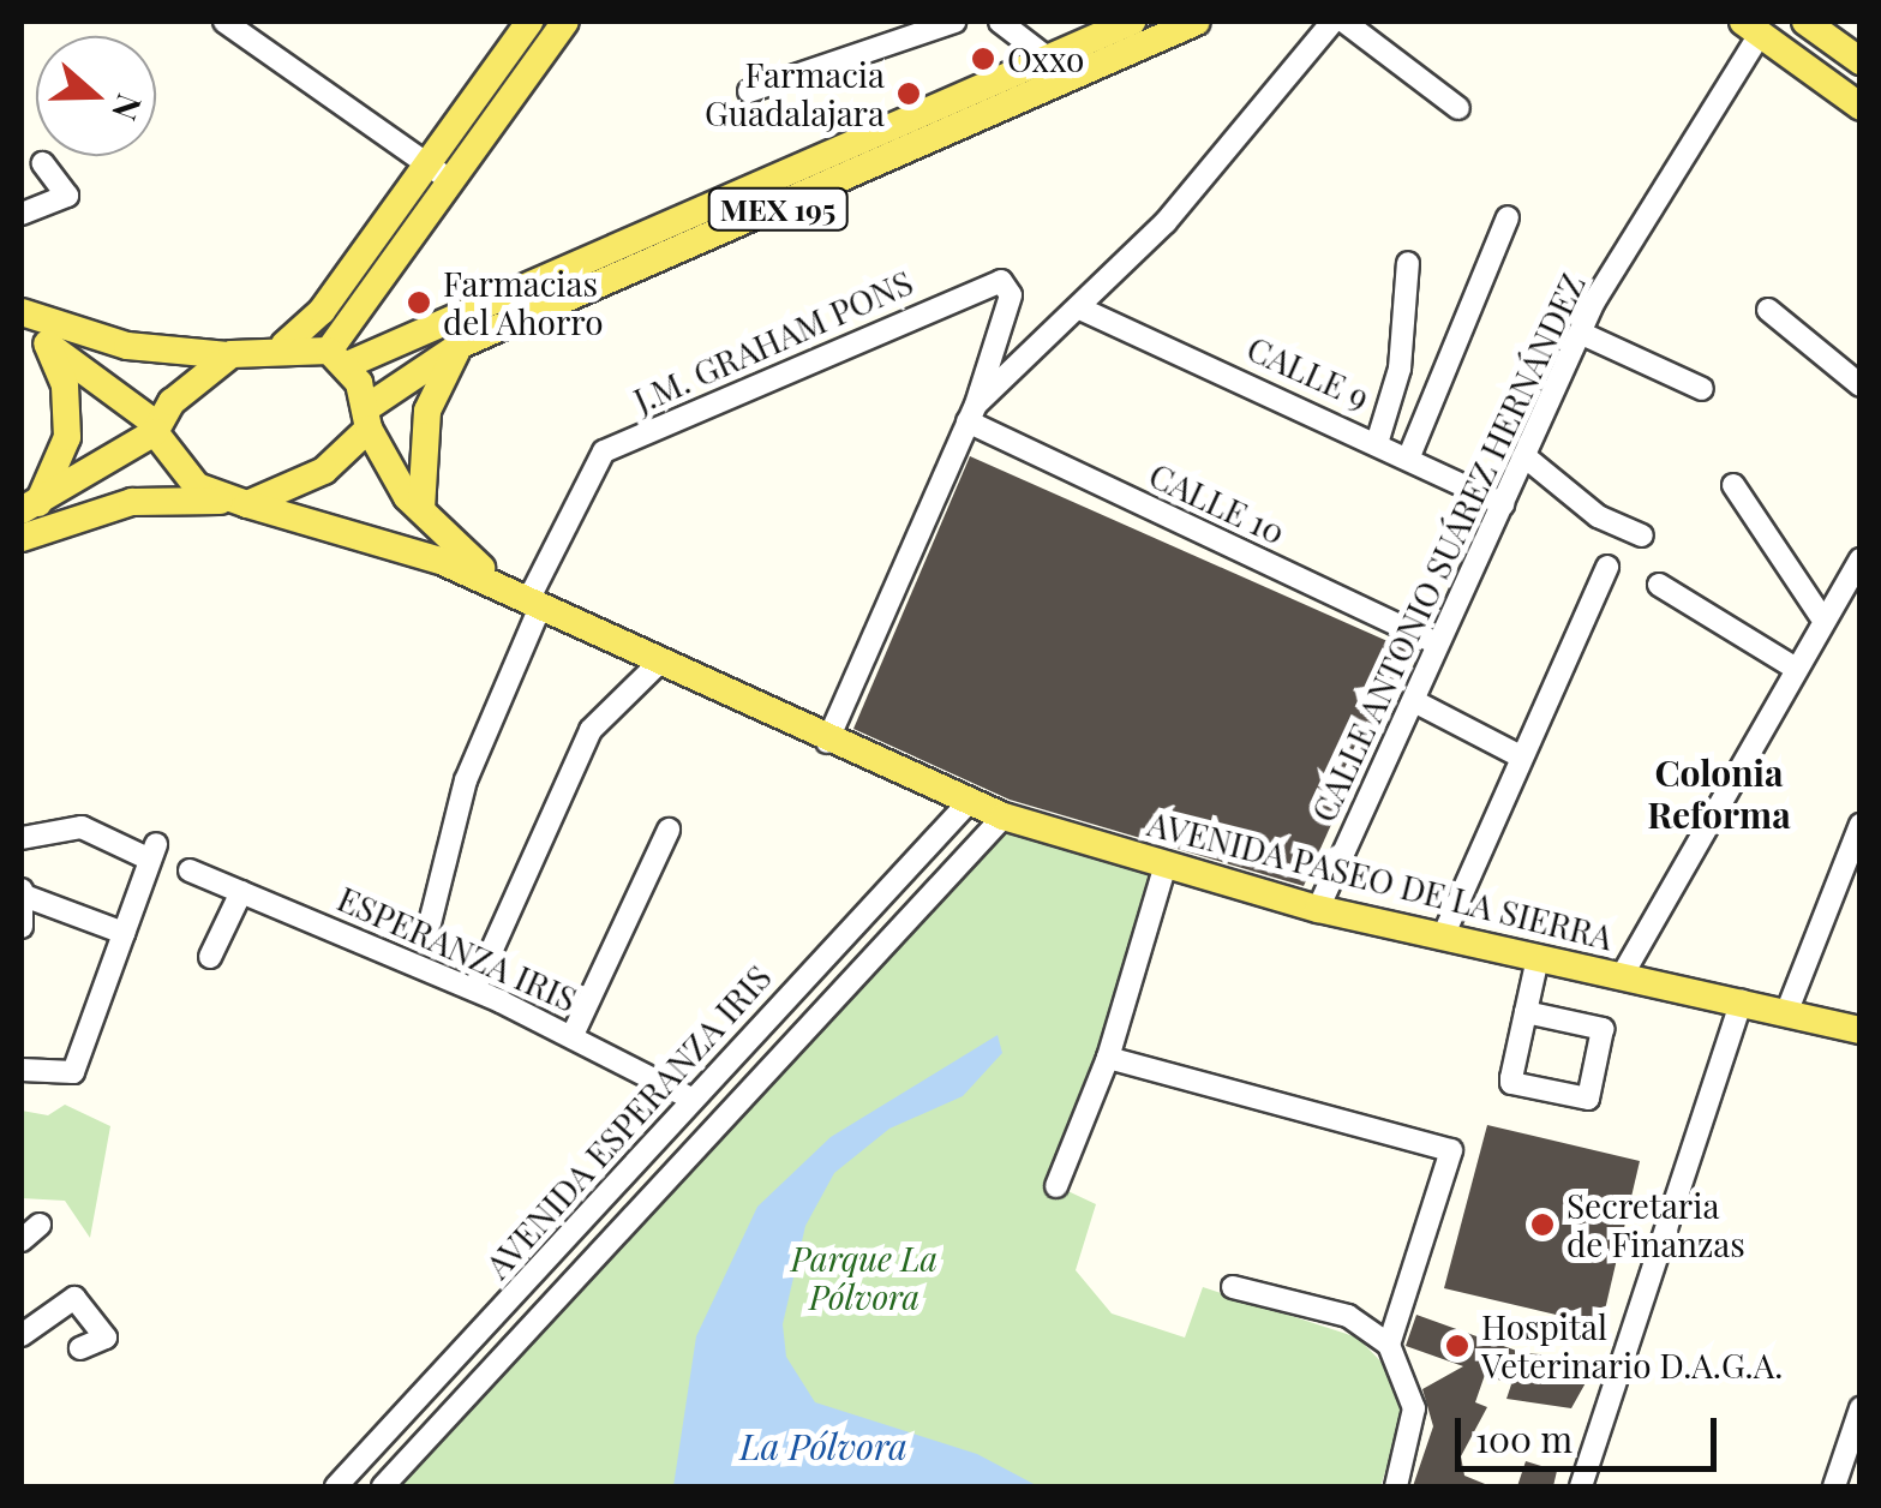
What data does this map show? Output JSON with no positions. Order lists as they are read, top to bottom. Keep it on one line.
{"streets":{"main road":["MEX 195","AVENIDA PASEO DE LA SIERRA"],"street":["J.M. GRAHAM PONS","CALLE 9","CALLE 10","CALLE ANTONIO SUÁREZ HERNÁNDEZ","ESPERANZA IRIS","AVENIDA ESPERANZA IRIS"]},"crossings":[["MEX 195","AVENIDA PASEO DE LA SIERRA"],["J.M. GRAHAM PONS","CALLE 10"],["J.M. GRAHAM PONS","AVENIDA PASEO DE LA SIERRA"],["CALLE 9","CALLE ANTONIO SUÁREZ HERNÁNDEZ"],["CALLE 10","CALLE ANTONIO SUÁREZ HERNÁNDEZ"],["CALLE ANTONIO SUÁREZ HERNÁNDEZ","AVENIDA PASEO DE LA SIERRA"],["AVENIDA PASEO DE LA SIERRA","AVENIDA ESPERANZA IRIS"],["ESPERANZA IRIS","AVENIDA ESPERANZA IRIS"]],"districts":["Colonia Reforma"],"water":["La Pólvora"],"parks":["Parque La Pólvora"],"places":["Oxxo","Farmacia Guadalajara","Farmacias del Ahorro","Secretaria de Finanzas","Hospital Veterinario D.A.G.A."],"scale_bar":"100 m","north":"right"}
